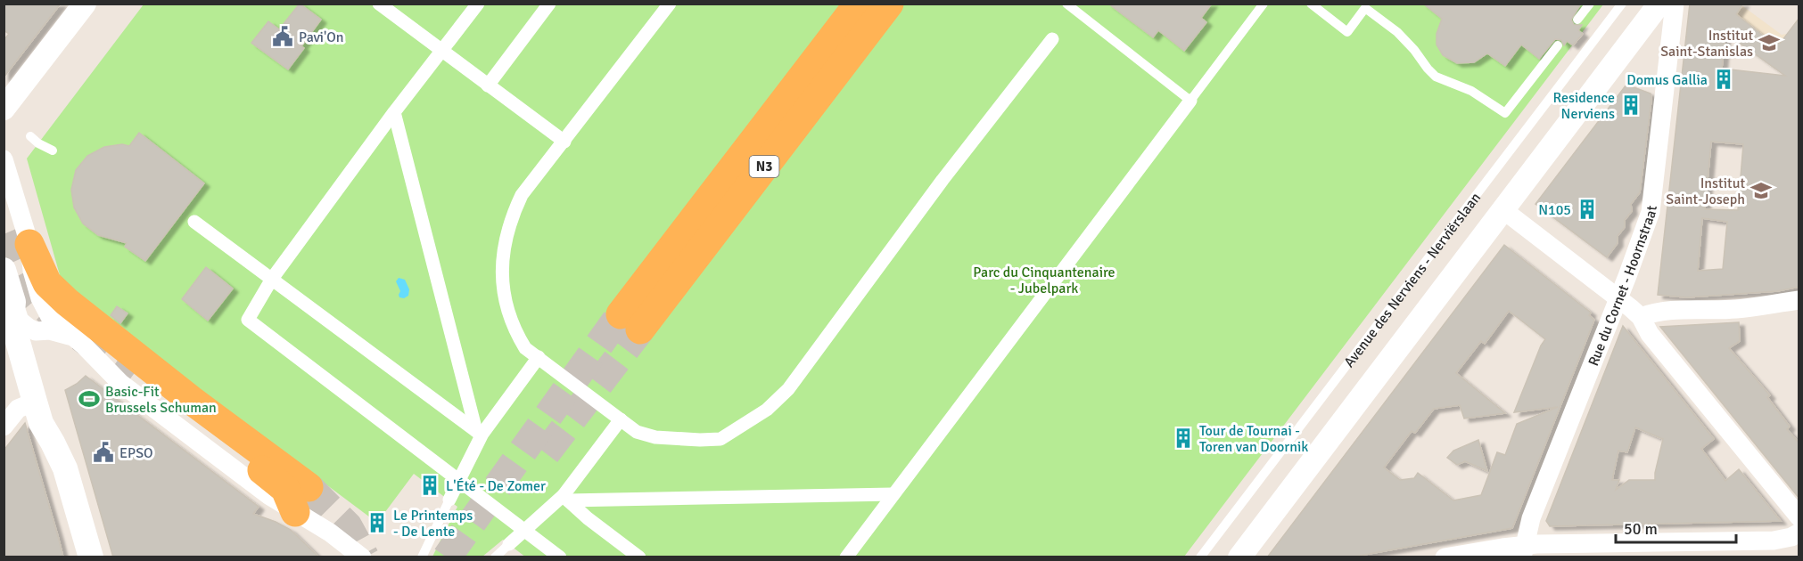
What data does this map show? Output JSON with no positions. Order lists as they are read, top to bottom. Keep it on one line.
{"streets":{"highway":["N3"],"street":["Avenue des Nerviens - Nerviërslaan","Rue du Cornet - Hoornstraat"]},"parks":["Parc du Cinquantenaire - Jubelpark"],"places":{"public building":["Pavi'On","EPSO"],"school or university":["Institut Saint-Stanislas","Institut Saint-Joseph"],"building":["Domus Gallia","Residence Nerviens","N105","Tour de Tournai - Toren van Doornik","L'Été - De Zomer","Le Printemps - De Lente"],"sports":["Basic-Fit Brussels Schuman"]},"scale_bar":"50 m"}
